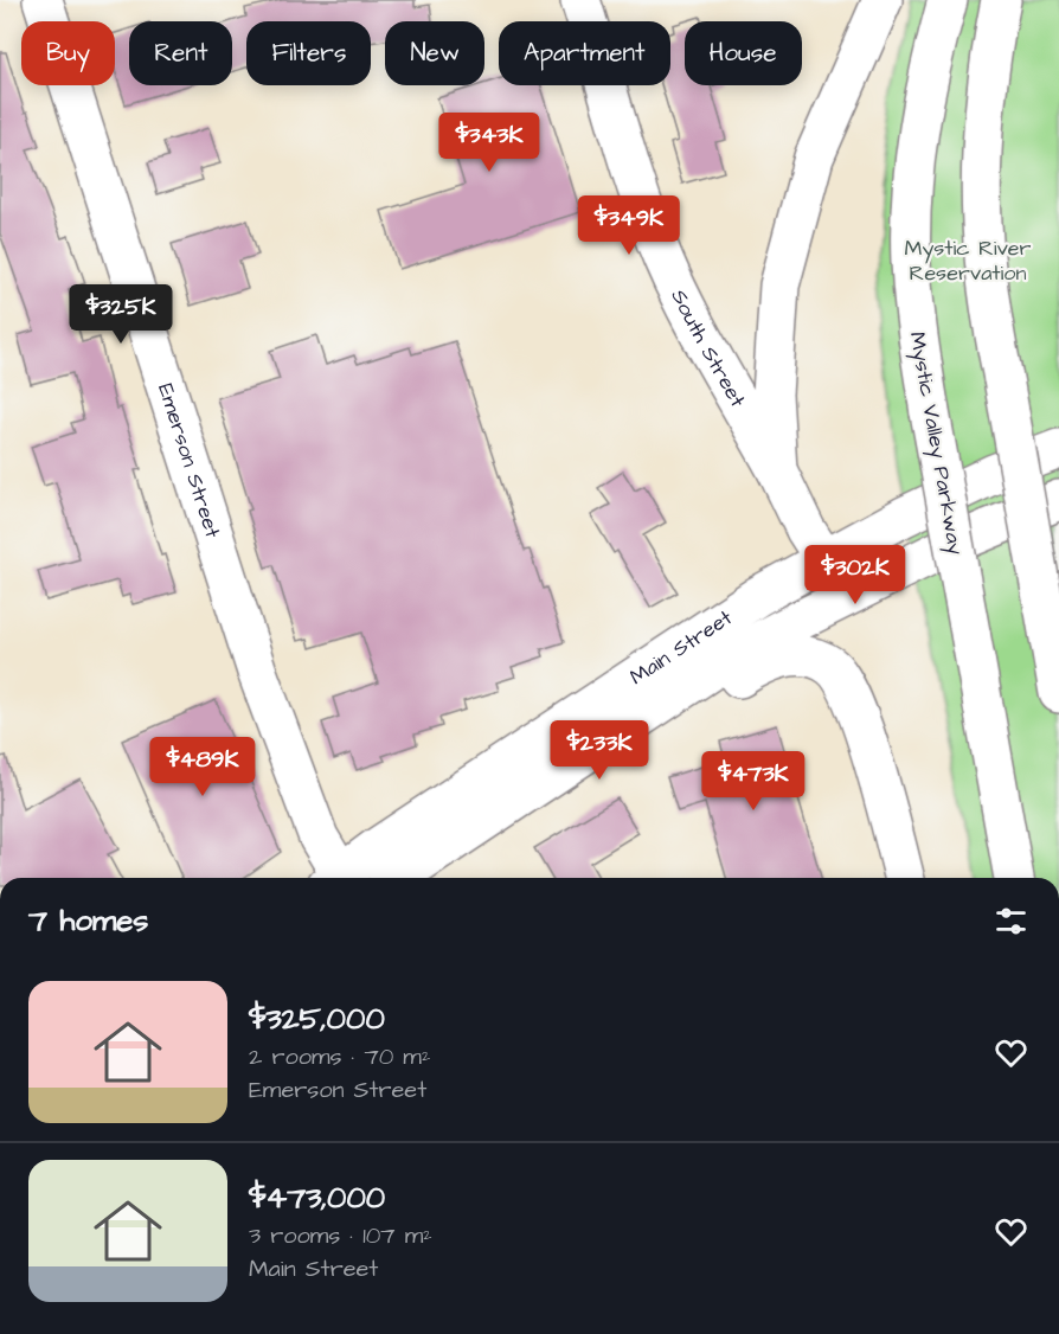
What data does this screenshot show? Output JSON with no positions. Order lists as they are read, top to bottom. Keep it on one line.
{"streets":{"main road":["South Street","Mystic Valley Parkway","Emerson Street","Main Street"]},"crossings":[["South Street","Main Street"]],"parks":["Mystic River Reservation"],"page":{"chip":["Buy","Rent","Filters","New","Apartment","House"],"price":["$343K","$349K","$325K","$302K","$233K","$489K","$473K"],"heading":"7 homes","list":[{"name":"$325,000","note":"2 rooms · 70 m² · Emerson Street"},{"name":"$473,000","note":"3 rooms · 107 m² · Main Street"}]}}
